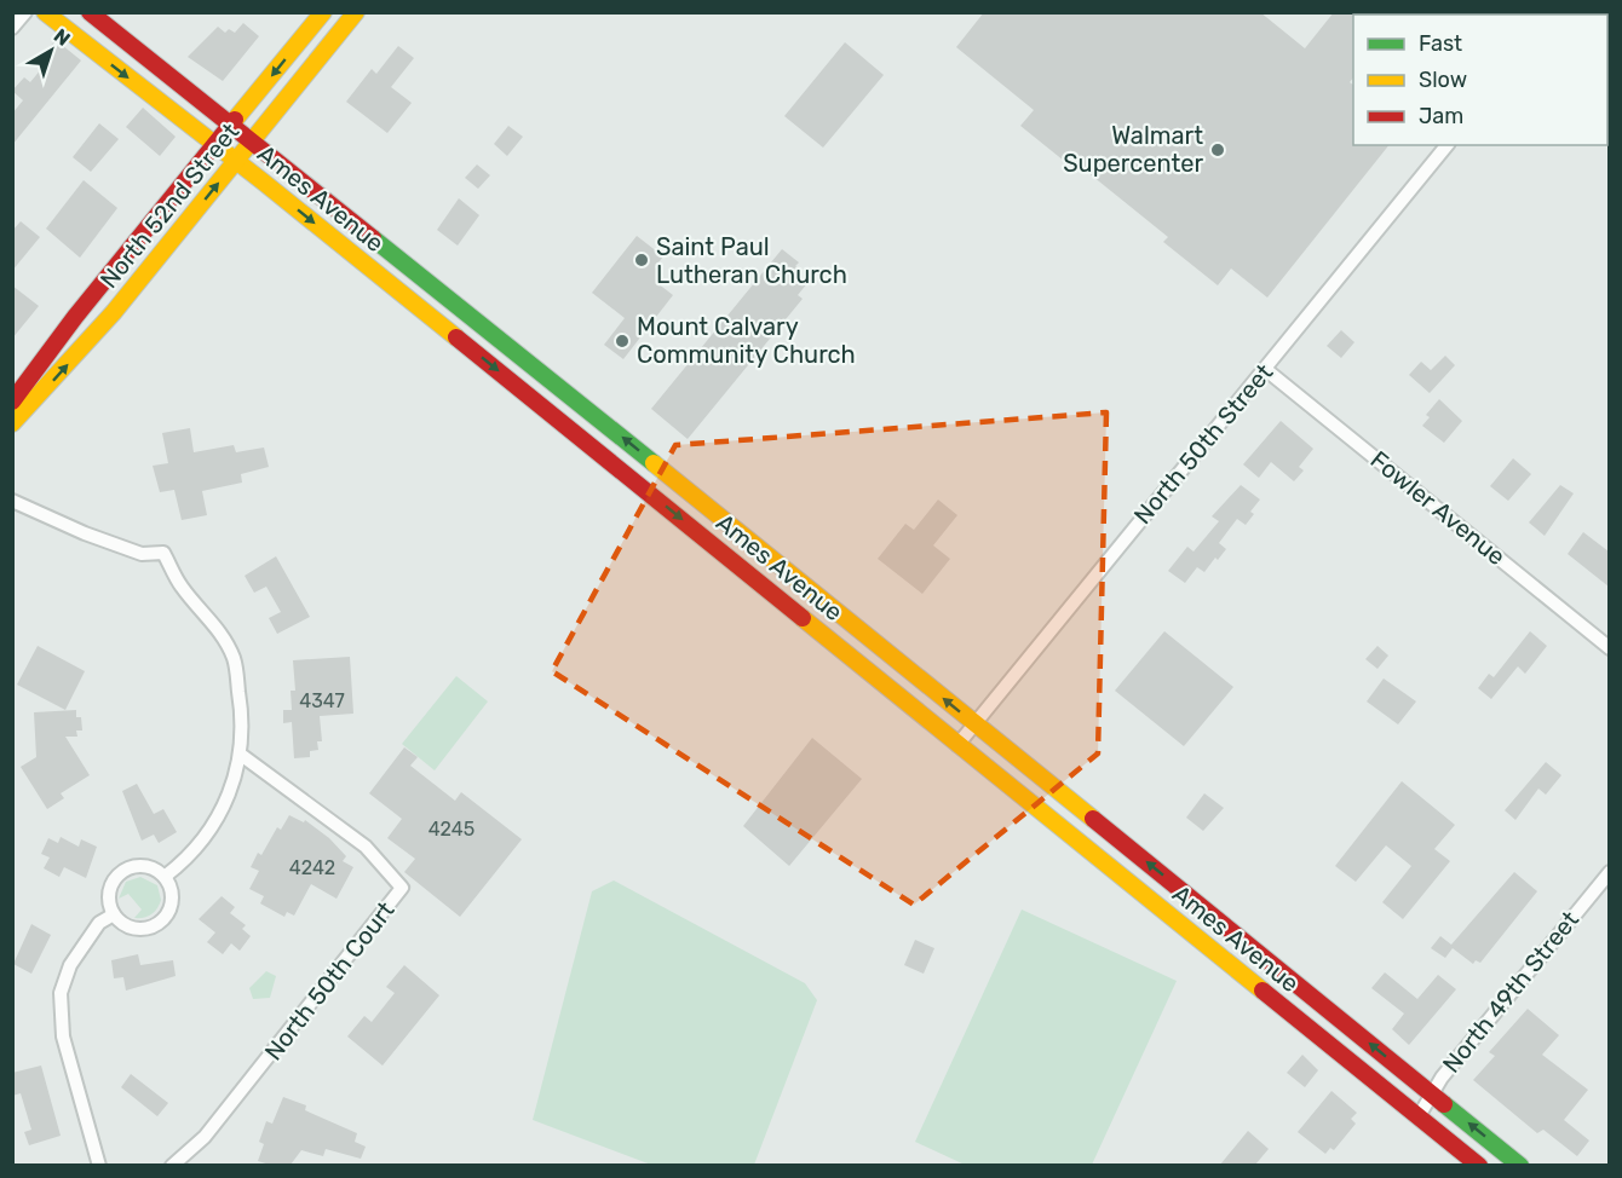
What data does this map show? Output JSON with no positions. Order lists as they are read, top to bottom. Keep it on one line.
{"streets":{"main road":["Ames Avenue","North 52nd Street"],"street":["North 50th Street","Fowler Avenue","North 50th Court","North 49th Street"]},"crossings":[["Ames Avenue","North 52nd Street"],["Ames Avenue","North 50th Street"],["Ames Avenue","North 49th Street"],["North 50th Street","Fowler Avenue"]],"places":["Walmart Supercenter","Saint Paul Lutheran Church","Mount Calvary Community Church"],"house_numbers":["4347","4245","4242"],"legend":["Fast","Slow","Jam"],"north":"top right"}
